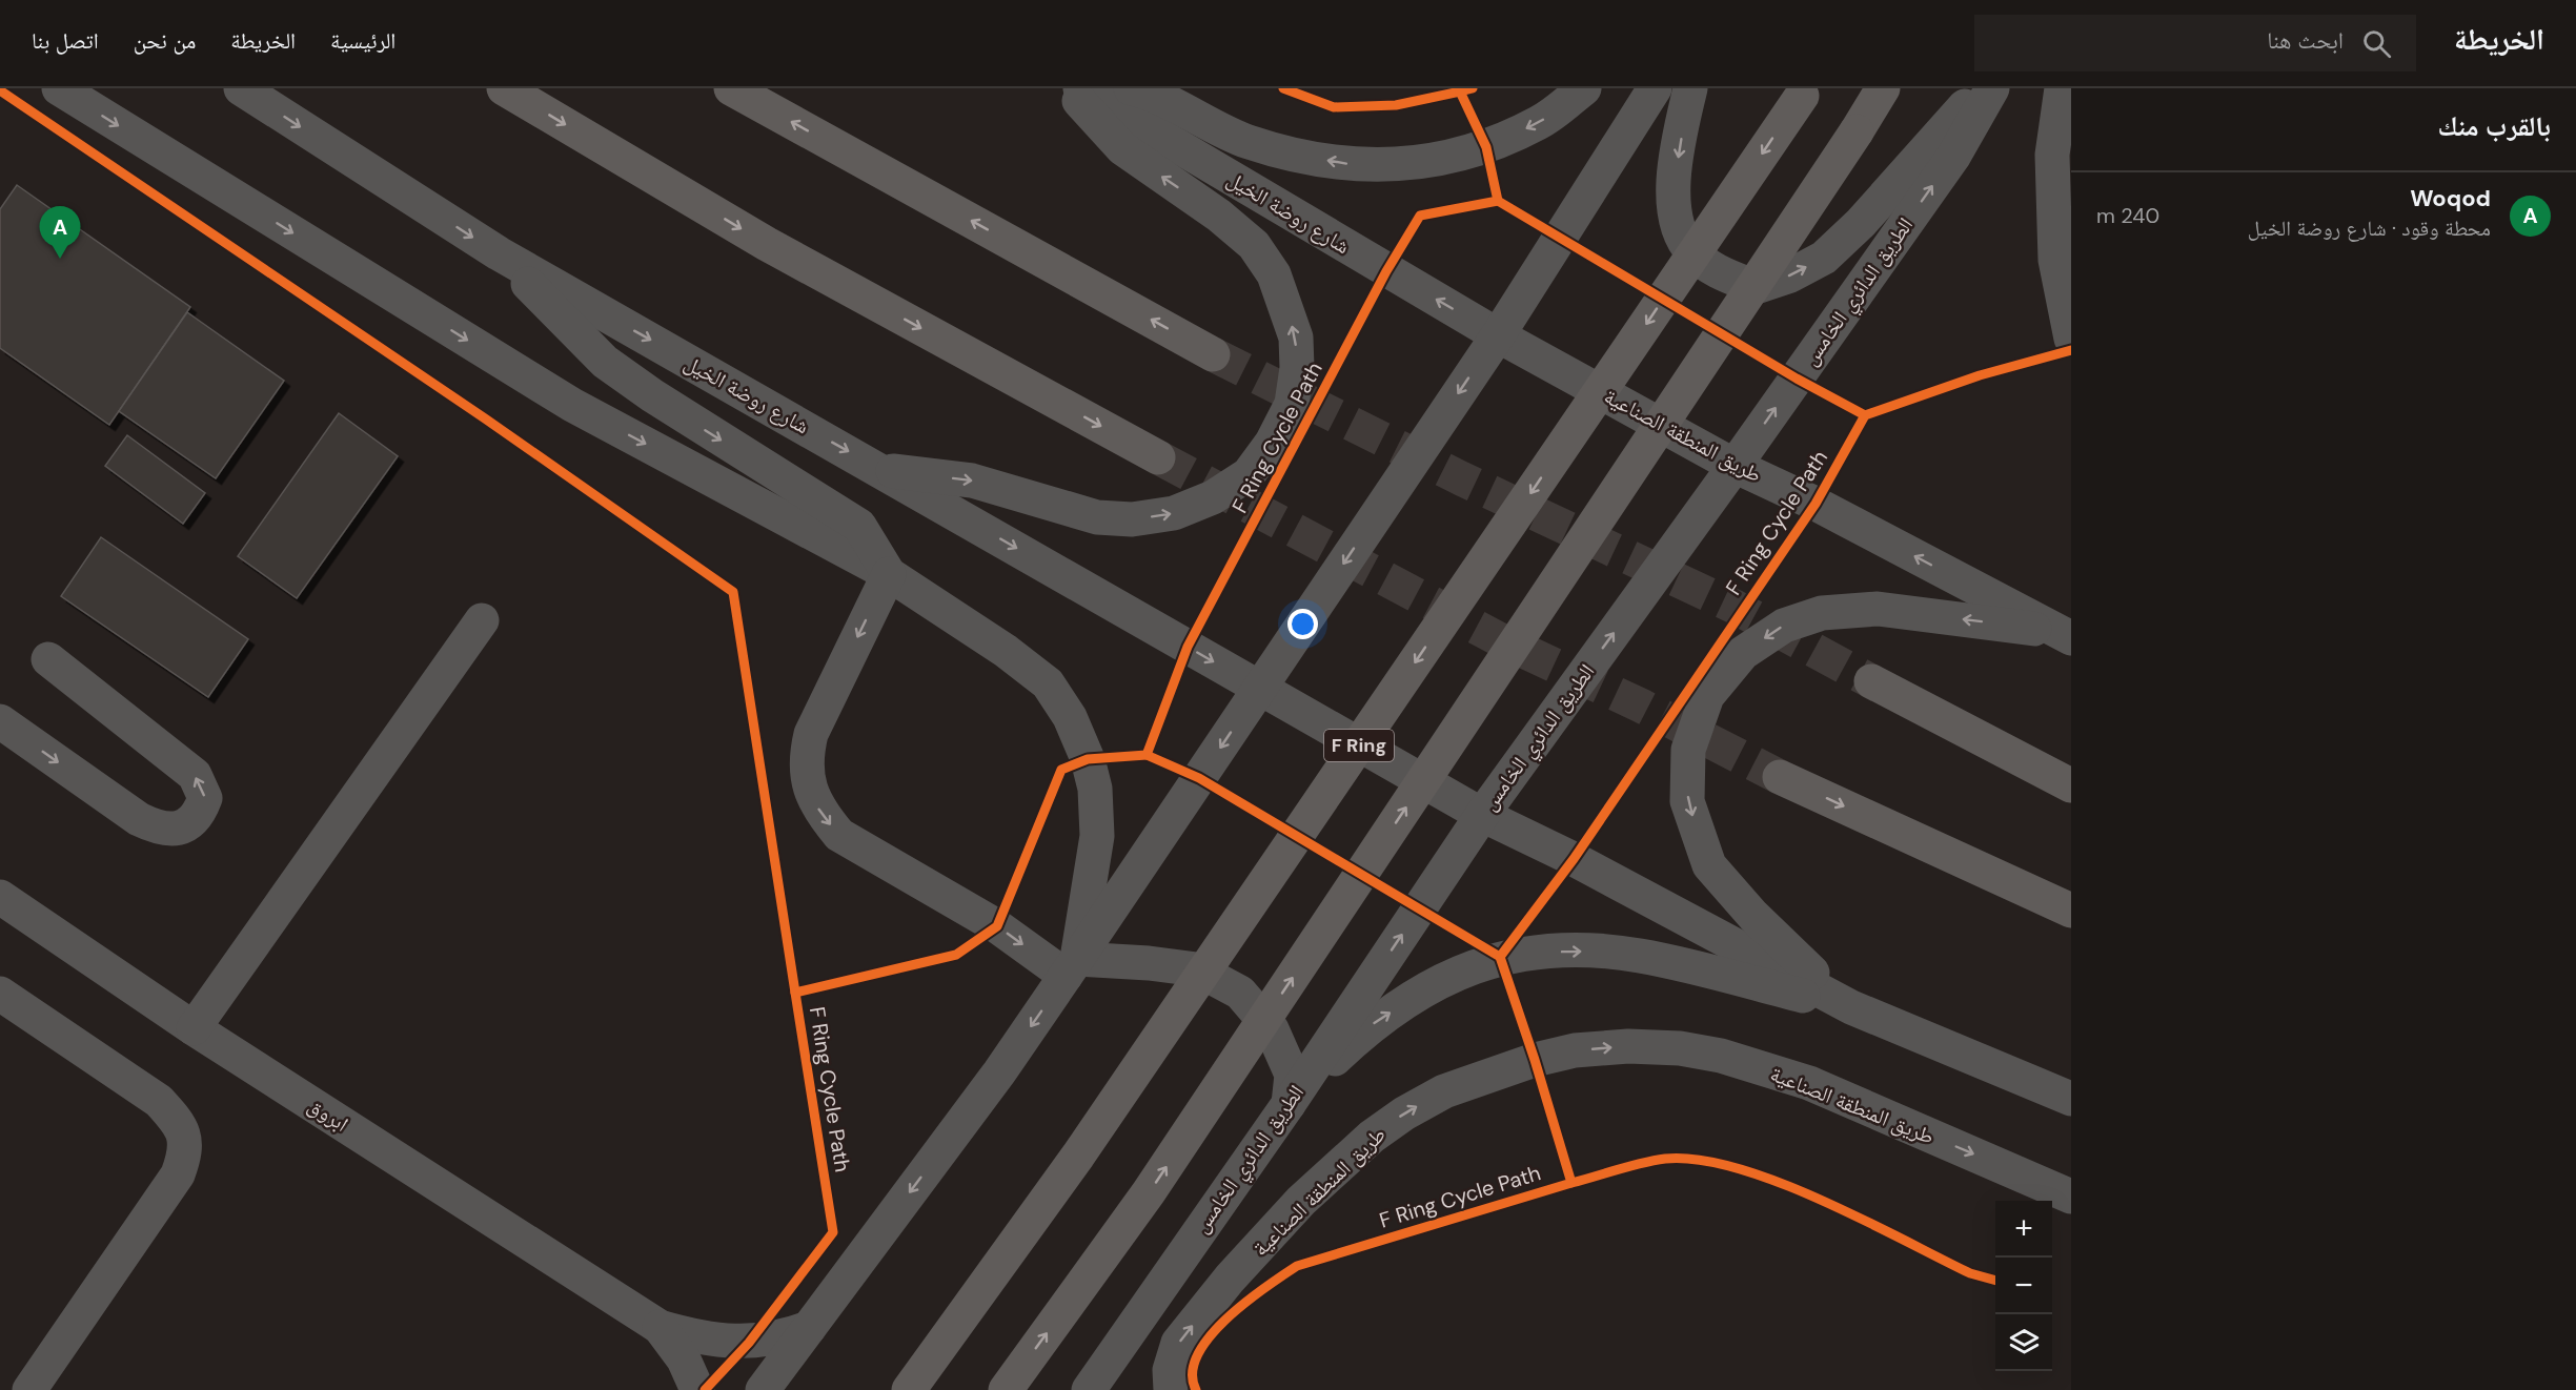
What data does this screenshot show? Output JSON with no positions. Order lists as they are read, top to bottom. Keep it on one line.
{"streets":{"highway":["F Ring"],"street":["شارع روضة الخيل","الطريق الدائري الخامس","طريق المنطقة الصناعية","ابروق"],"cycle path":["F Ring Cycle Path"]},"crossings":[["شارع روضة الخيل","طريق المنطقة الصناعية"],["الطريق الدائري الخامس","طريق المنطقة الصناعية"]],"page":{"header":"الخريطة","search":"ابحث هنا","nav":["الرئيسية","الخريطة","من نحن","اتصل بنا"],"heading":"بالقرب منك","list":[{"mark":"A","name":"Woqod","note":"محطة وقود · شارع روضة الخيل","value":"240 m"}],"pins":"A","map_buttons":["+","−"]}}
